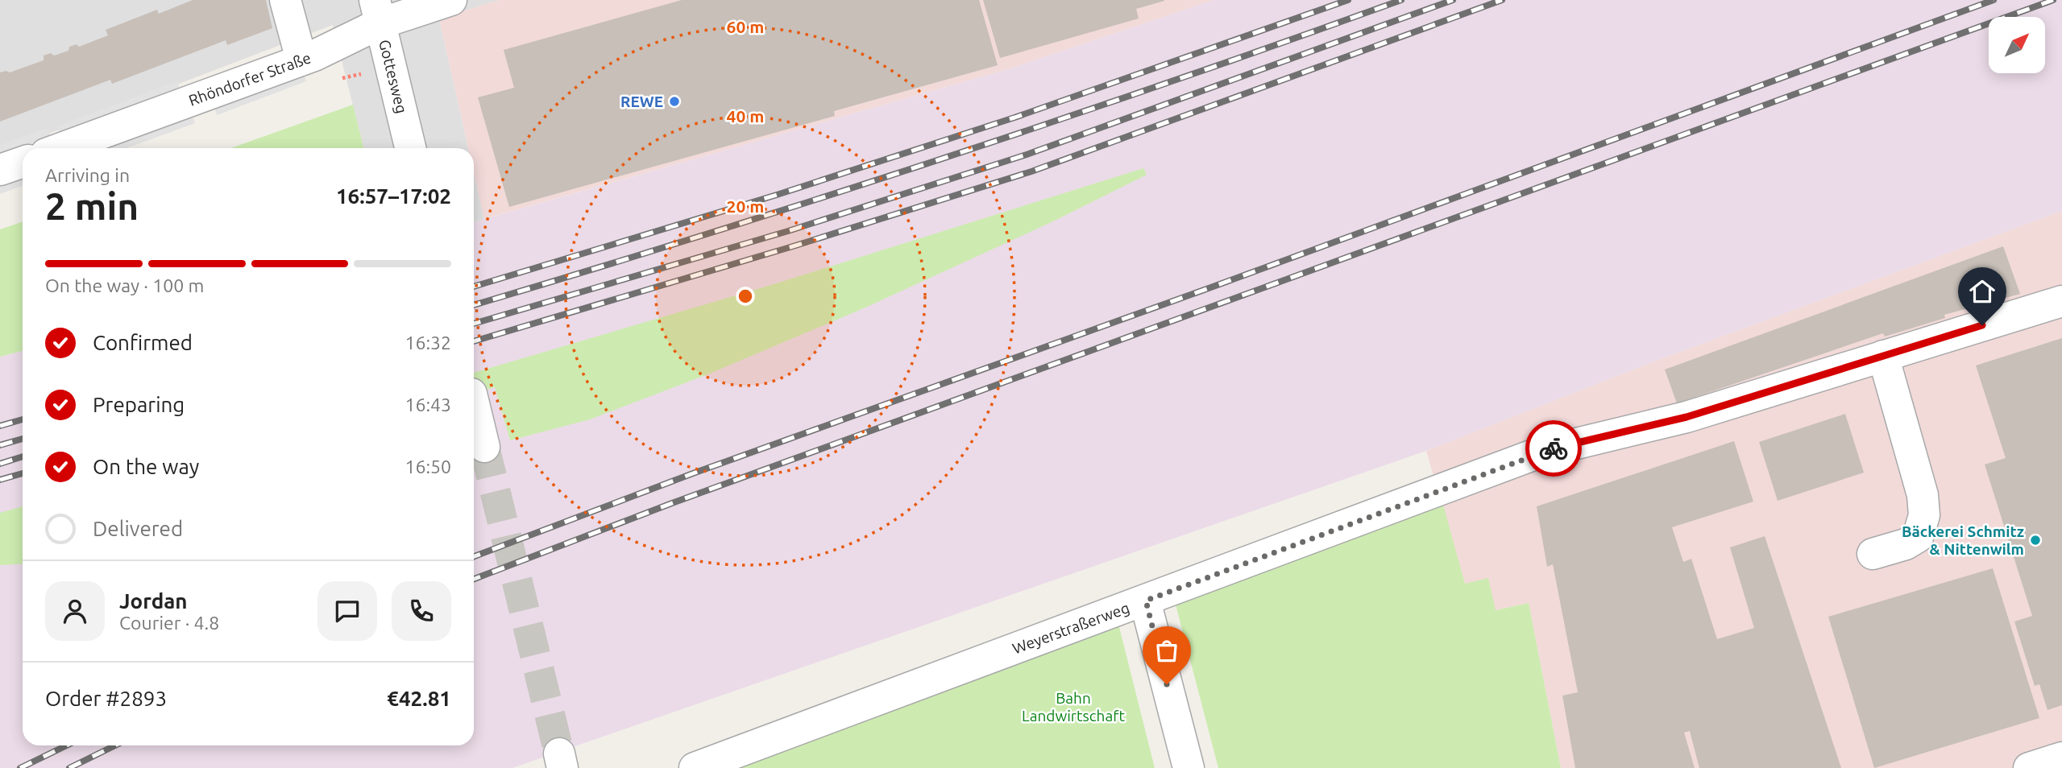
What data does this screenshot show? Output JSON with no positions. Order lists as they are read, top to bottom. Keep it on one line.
{"streets":{"street":["Gottesweg","Rhöndorfer Straße","Weyerstraßerweg"]},"crossings":[["Gottesweg","Rhöndorfer Straße"]],"parks":["Bahn Landwirtschaft"],"places":["REWE","Bäckerei Schmitz & Nittenwilm"],"north":"top right","page":{"heading":["2 min","Arriving in","16:57–17:02"],"panel":["Jordan","Courier · 4.8","Order #2893","€42.81"],"bar":"On the way · 100 m","list":[["Confirmed","16:32"],["Preparing","16:43"],["On the way","16:50"],"Delivered"]},"rings":["60 m","40 m","20 m"]}
